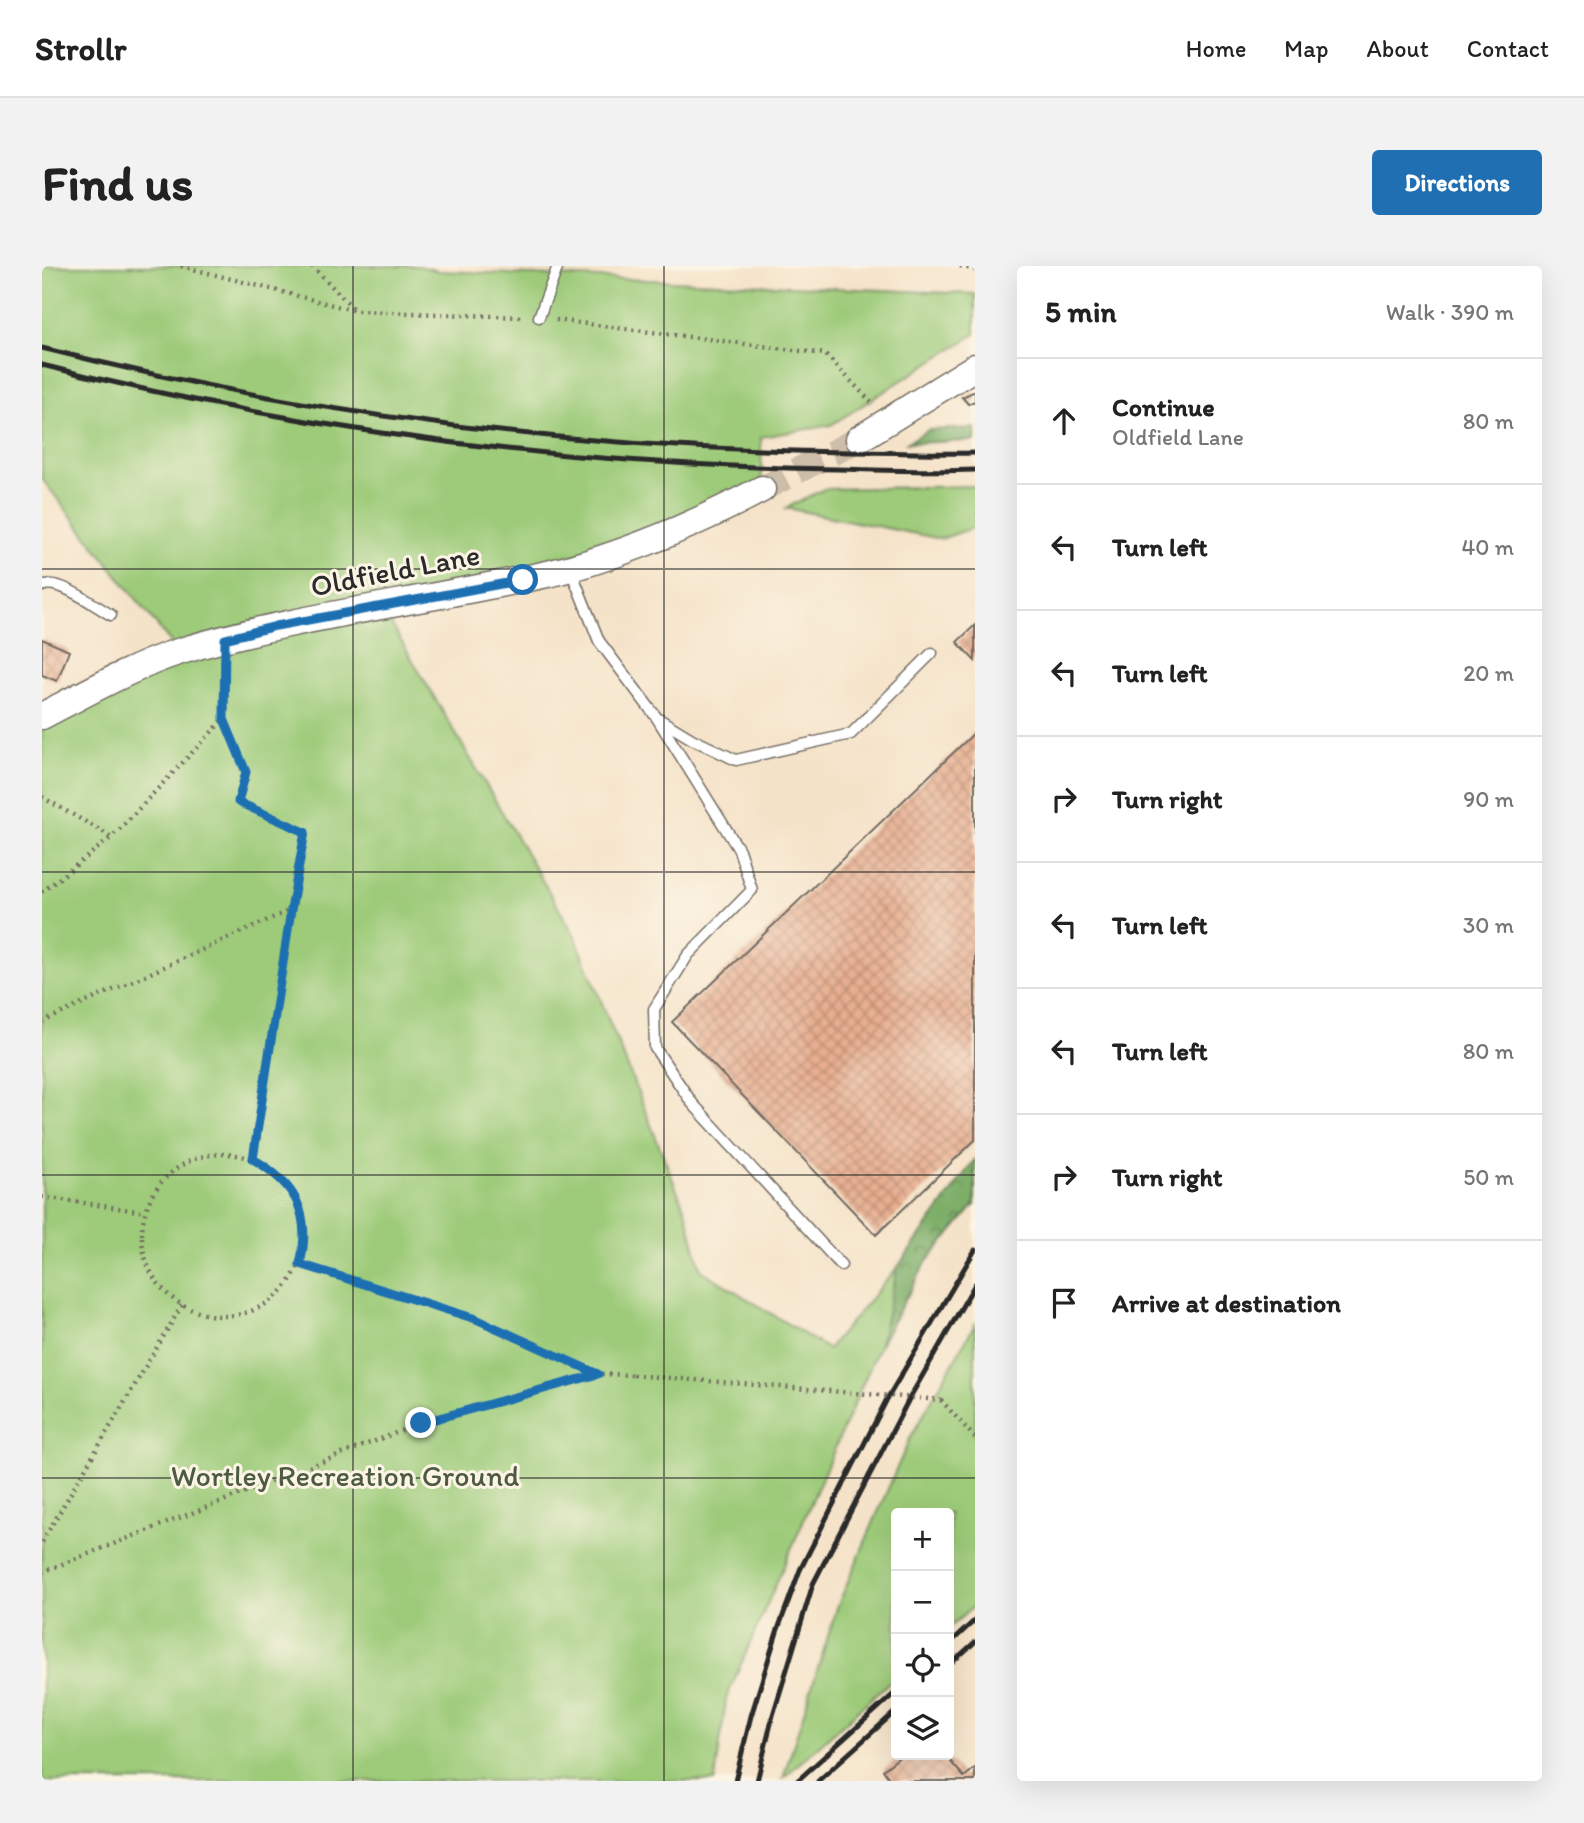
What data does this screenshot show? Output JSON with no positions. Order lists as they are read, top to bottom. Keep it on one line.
{"streets":{"street":["Oldfield Lane"]},"parks":["Wortley Recreation Ground"],"page":{"header":"Strollr","nav":["Home","Map","About","Contact"],"buttons":"Directions","title":"Find us","heading":["5 min","Walk · 390 m"],"list":[["Continue","Oldfield Lane","80 m"],["Turn left","40 m"],["Turn left","20 m"],["Turn right","90 m"],["Turn left","30 m"],["Turn left","80 m"],["Turn right","50 m"],"Arrive at destination"],"map_buttons":["+","−"]}}
